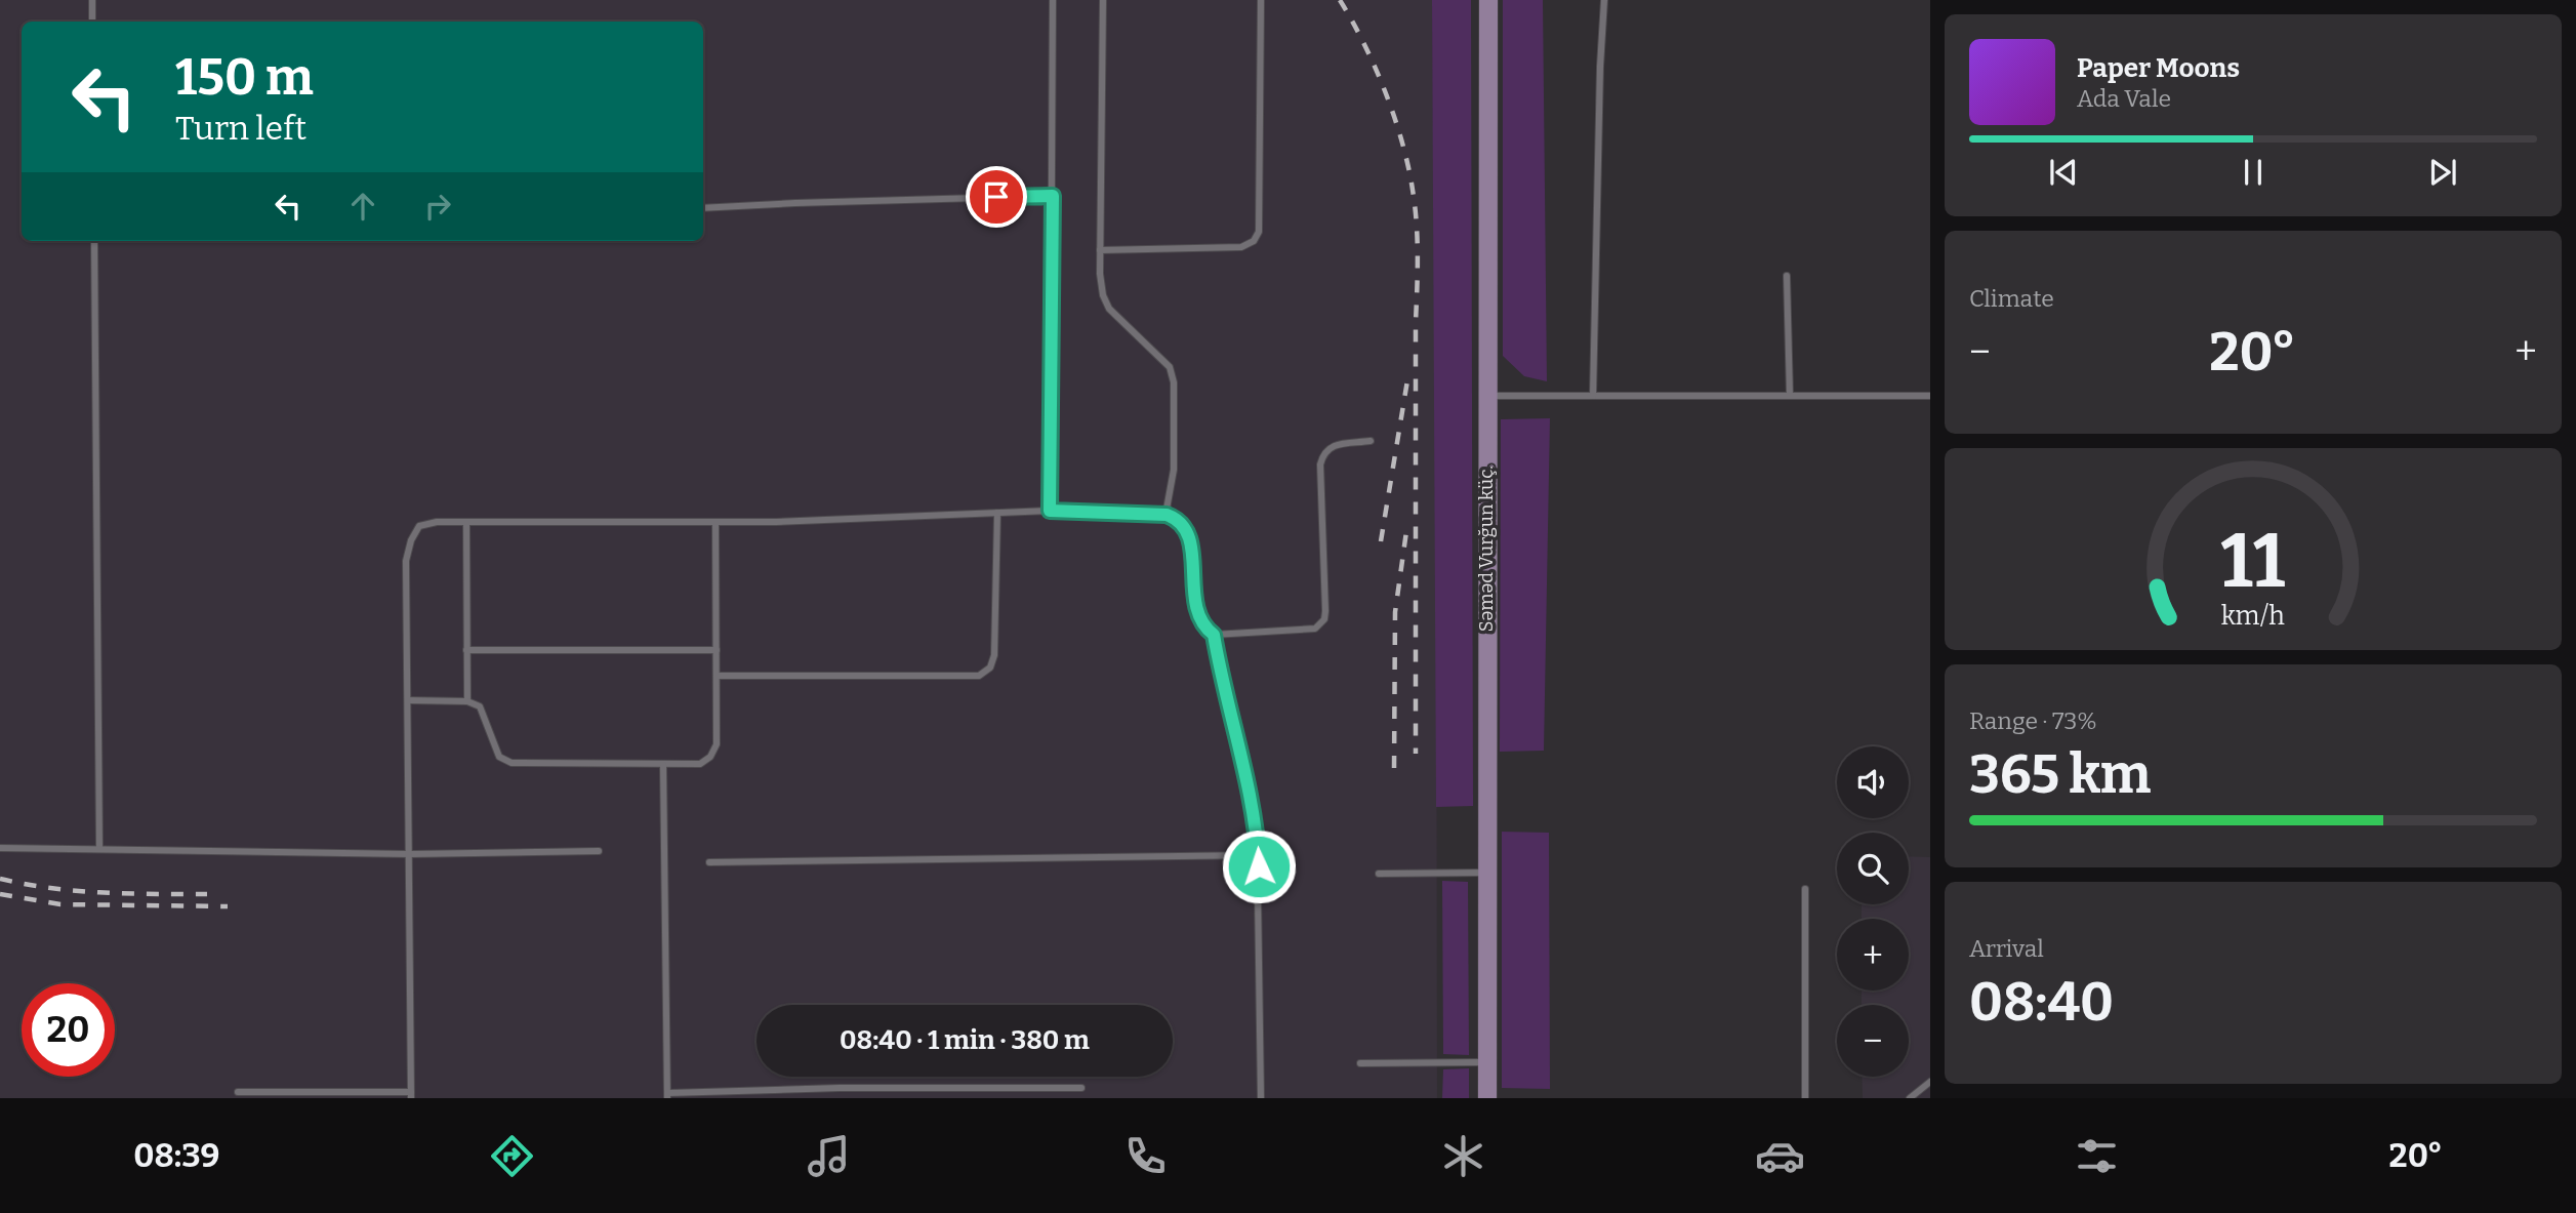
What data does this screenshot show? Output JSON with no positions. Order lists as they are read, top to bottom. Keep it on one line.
{"streets":{"main road":["Səməd Vurğun küç."]},"page":{"turn":["150 m","Turn left"],"song":["Paper Moons","Ada Vale"],"tile":["Climate",["Range · 73%","365 km"],["Arrival","08:40"]],"heat":["−","20°","+"],"map_buttons":["+","−"],"limit":"20","trip":"08:40 · 1 min · 380 m","tabs":["08:39","20°"],"gauge":["11","km/h"]}}
